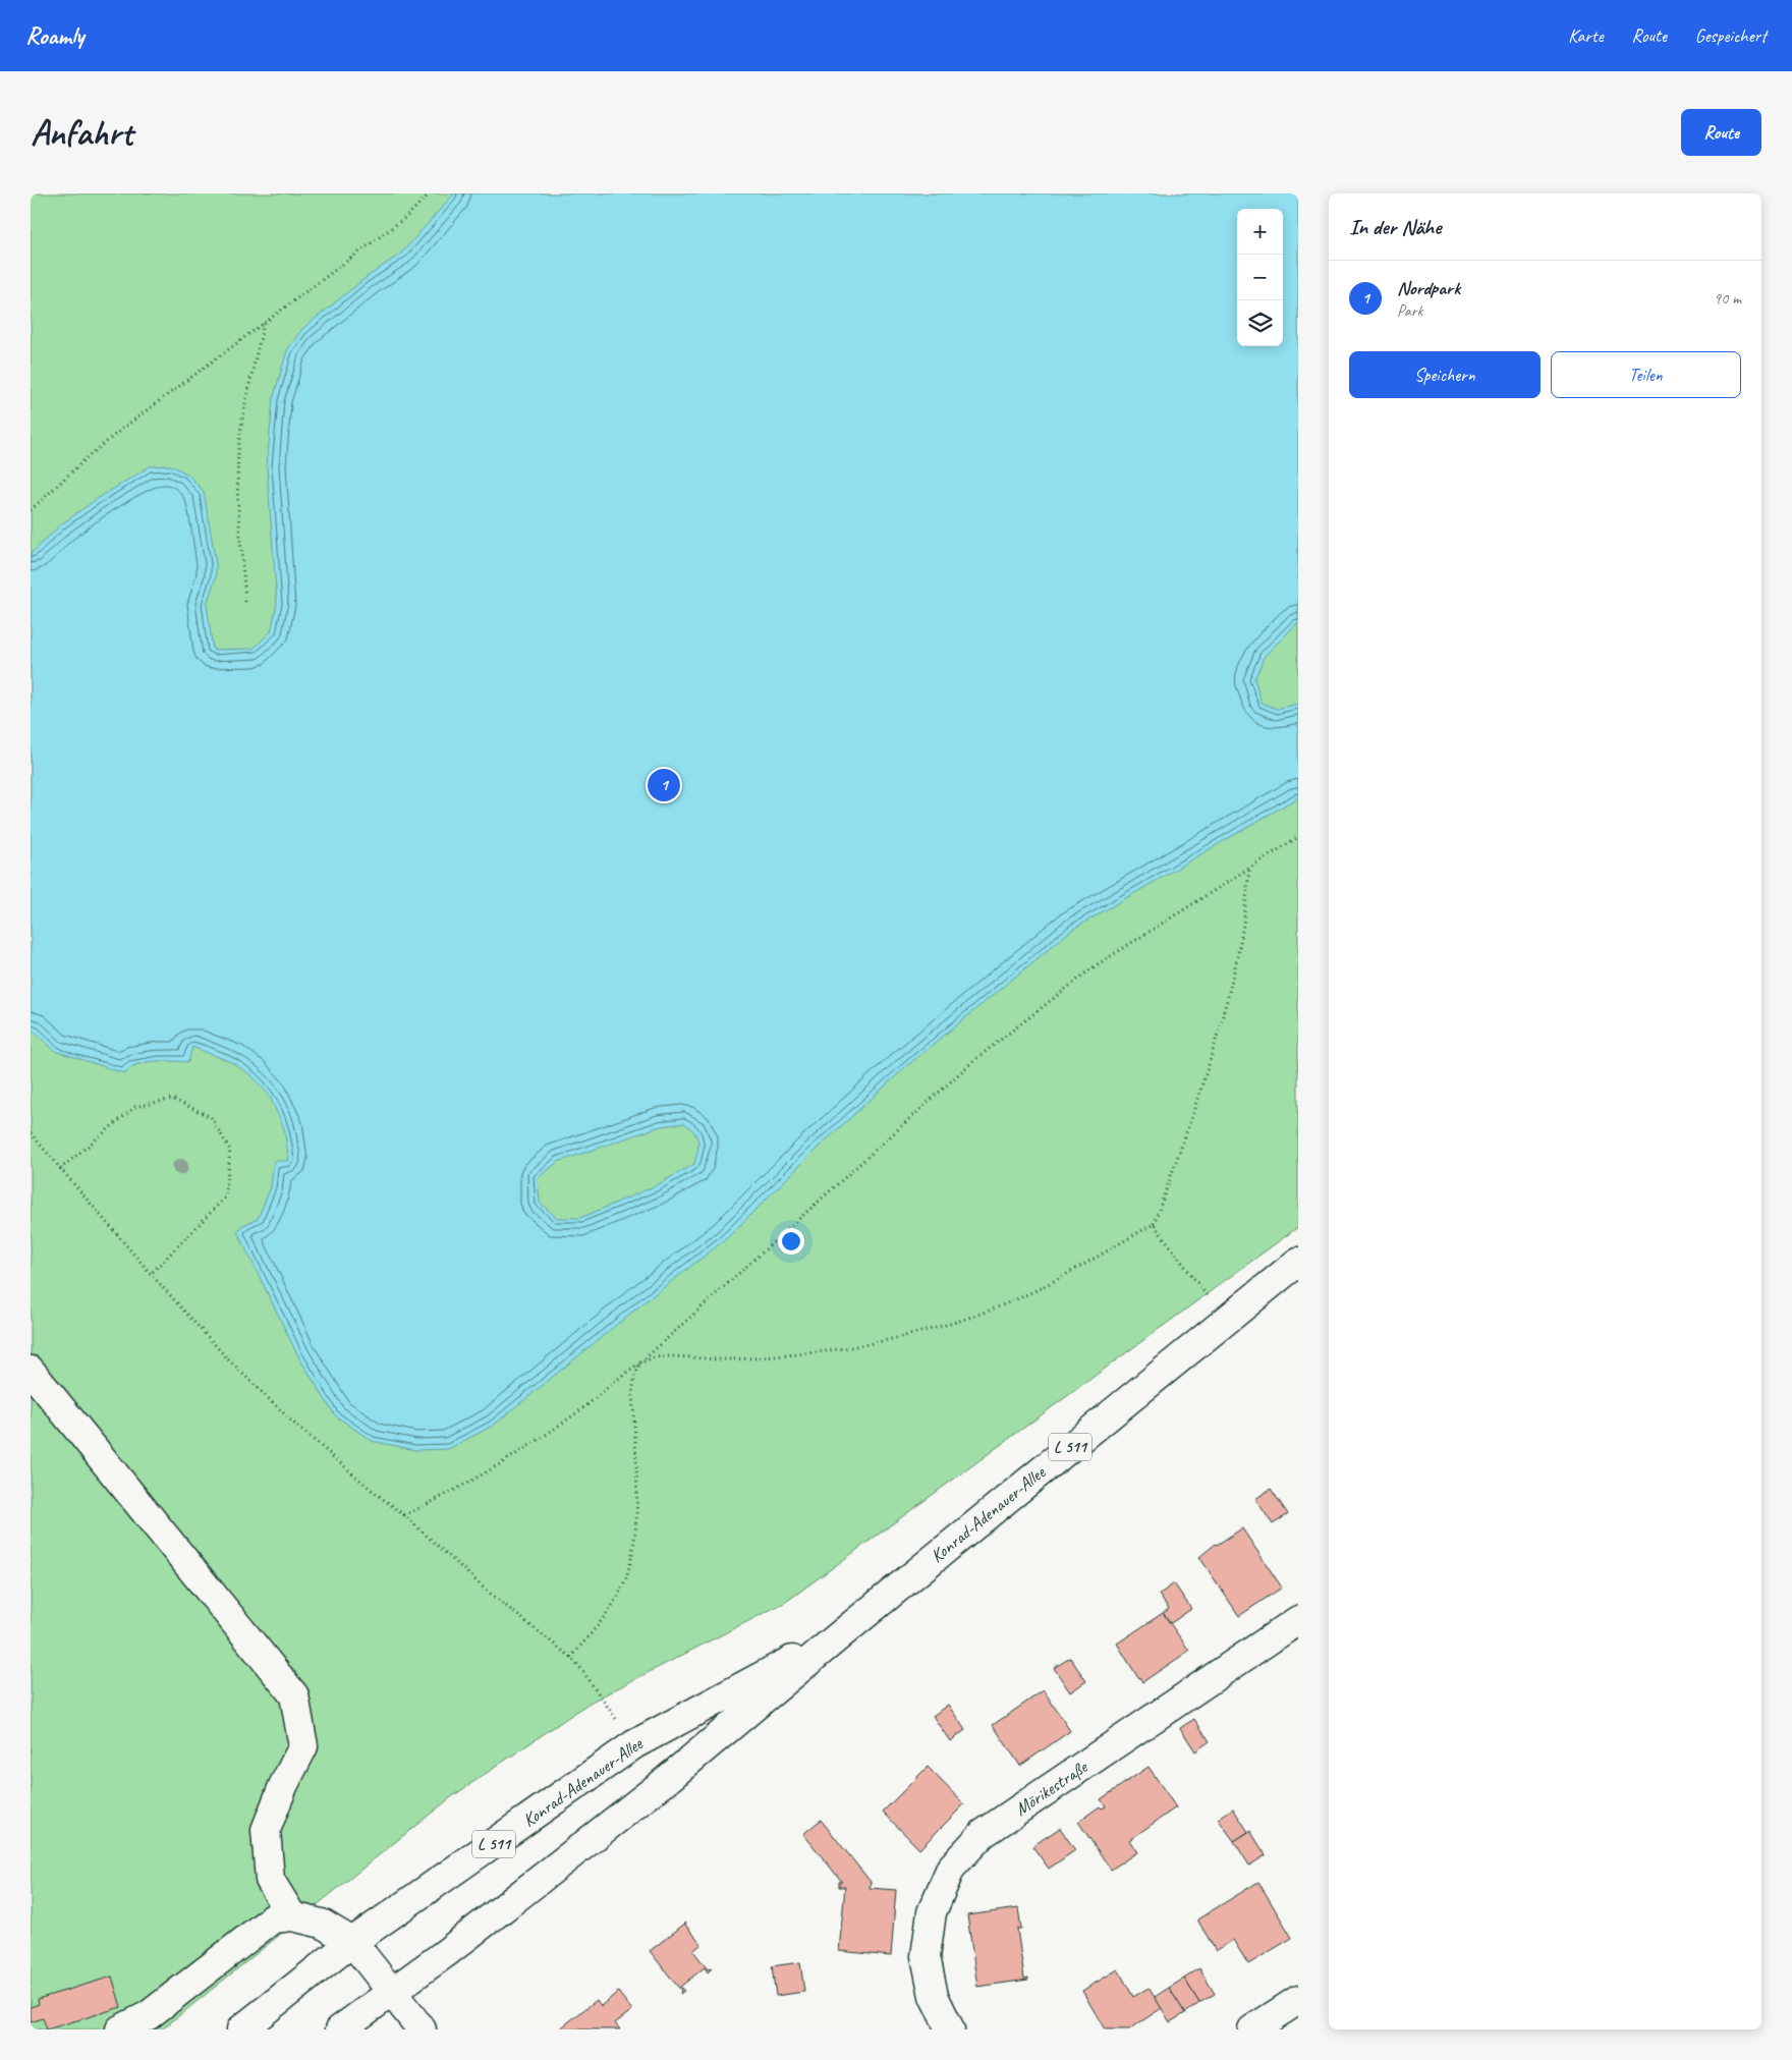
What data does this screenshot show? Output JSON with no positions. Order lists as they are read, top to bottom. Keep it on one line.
{"streets":{"main road":["L 511","Konrad-Adenauer-Allee","Mörikestraße"]},"page":{"header":"Roamly","nav":["Karte","Route","Gespeichert"],"buttons":["Route",["Speichern","Teilen"]],"title":"Anfahrt","heading":"In der Nähe","map_buttons":["+","−"],"list":[{"mark":"1","name":"Nordpark","note":"Park","value":"90 m"}],"pins":"1"}}
